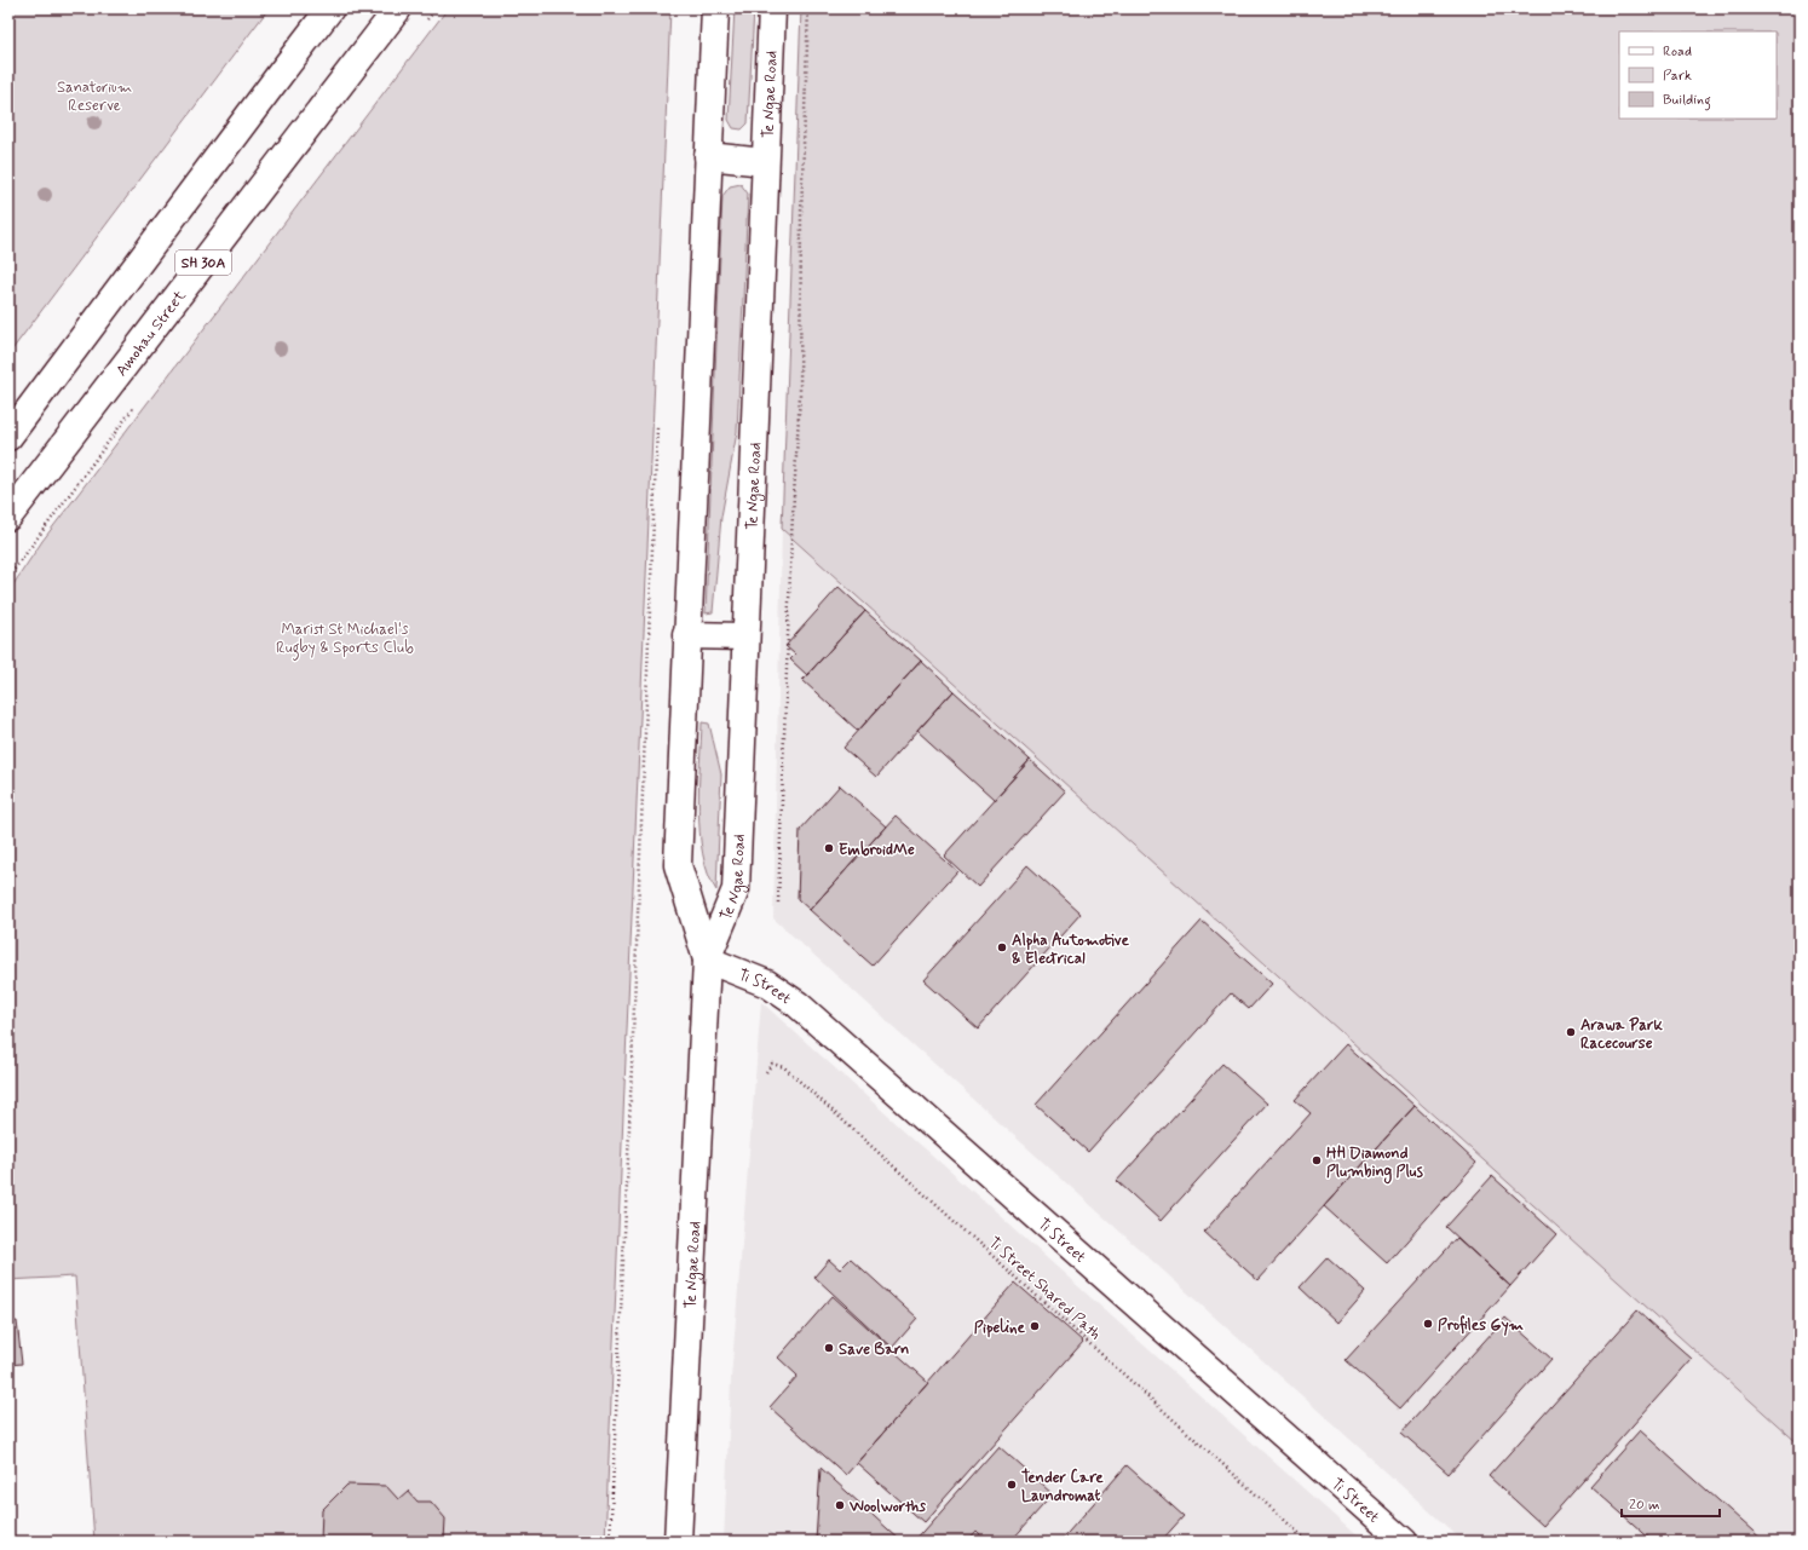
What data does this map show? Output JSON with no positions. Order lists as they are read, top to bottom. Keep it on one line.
{"streets":{"street":["Te Ngae Road","SH 30A","Amohau Street","Ti Street"],"path":["Ti Street Shared Path"]},"crossings":[["Te Ngae Road","Ti Street"]],"parks":["Sanatorium Reserve","Marist St Michael's Rugby & Sports Club"],"places":["EmbroidMe","Alpha Automotive & Electrical","Arawa Park Racecourse","HH Diamond Plumbing Plus","Profiles Gym","Pipeline","Save Barn","Tender Care Laundromat","Woolworths"],"legend":["Road","Park","Building"],"scale_bar":"20 m"}
